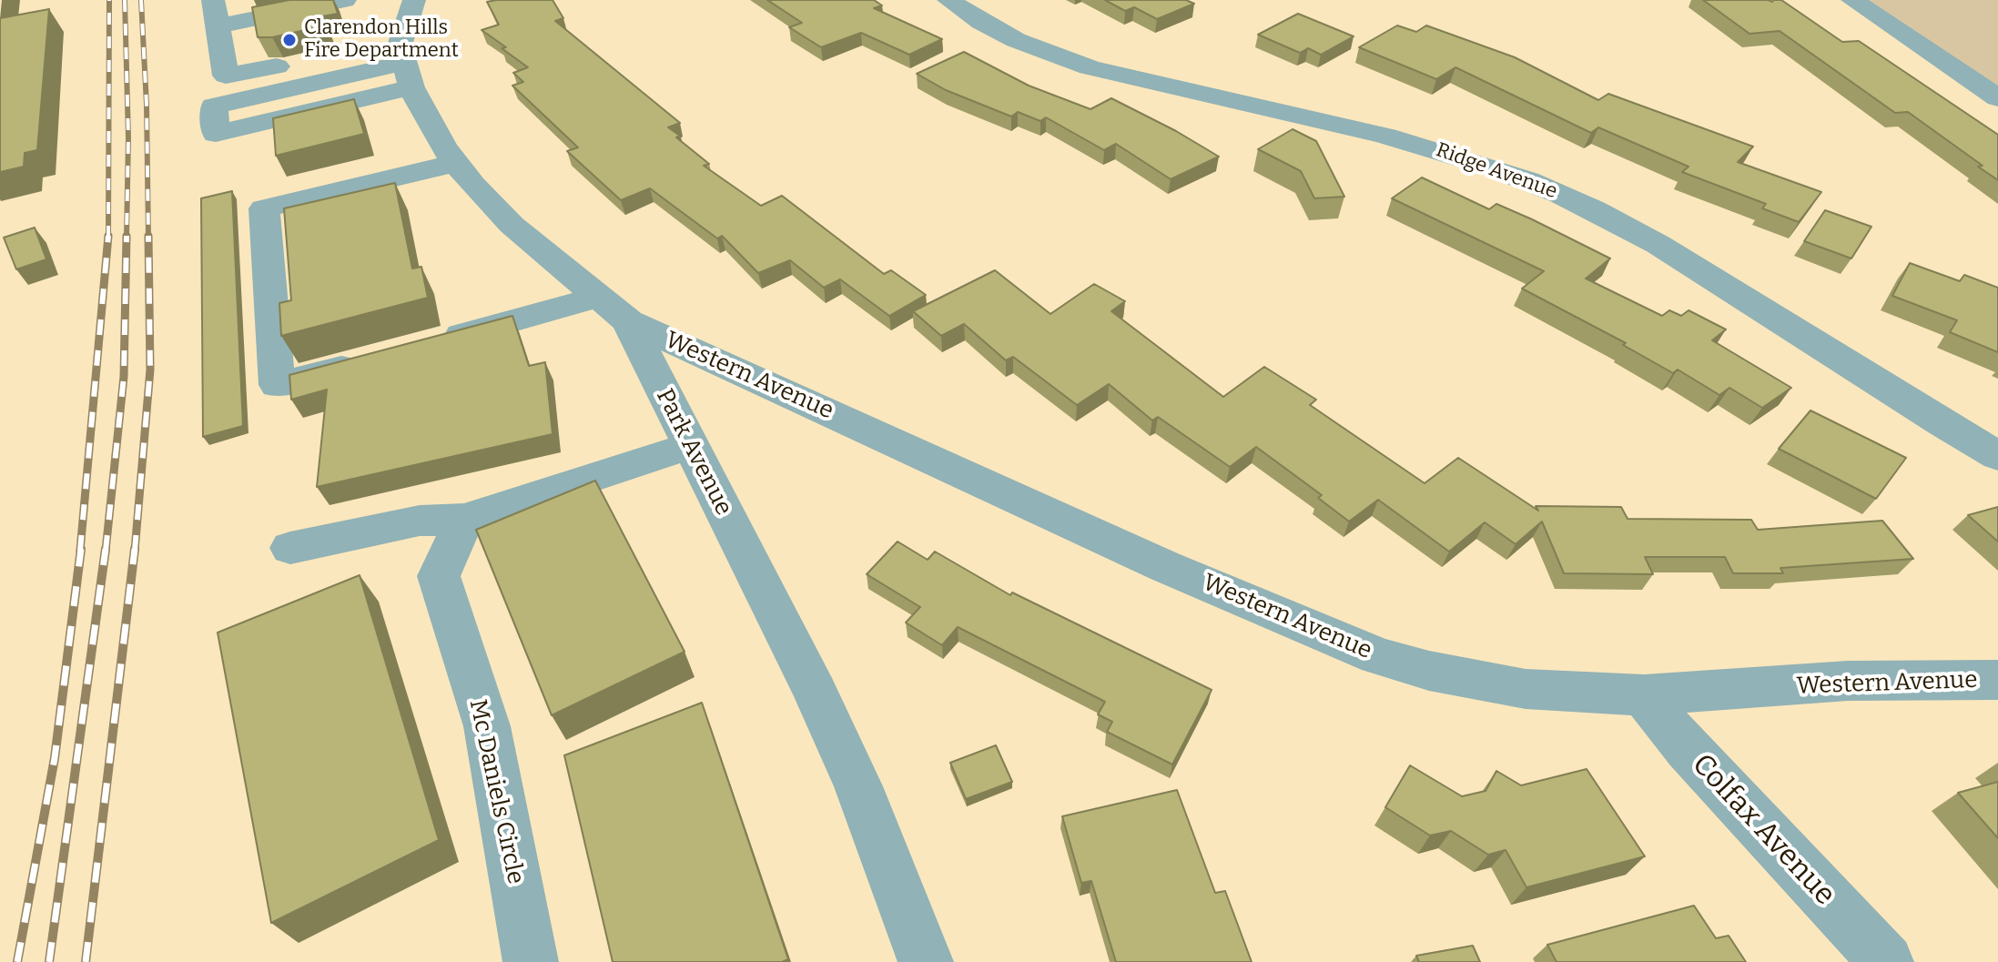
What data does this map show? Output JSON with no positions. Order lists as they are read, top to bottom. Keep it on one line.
{"streets":{"street":["Ridge Avenue","Western Avenue","Park Avenue","Mc Daniels Circle","Colfax Avenue"]},"crossings":[["Western Avenue","Park Avenue"],["Western Avenue","Colfax Avenue"]],"places":["Clarendon Hills Fire Department"]}
